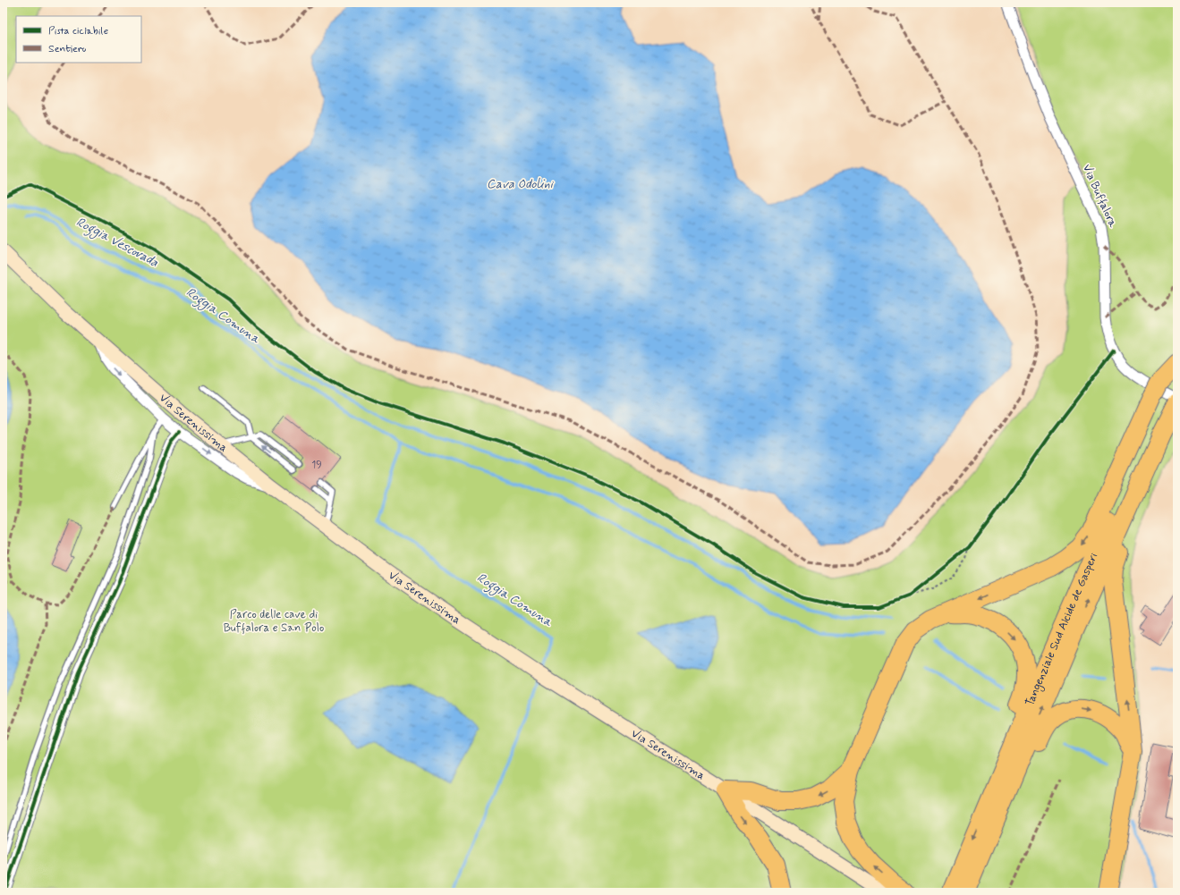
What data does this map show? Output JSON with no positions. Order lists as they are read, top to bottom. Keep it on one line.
{"streets":{"highway":["Tangenziale Sud Alcide de Gasperi"],"main road":["Via Serenissima"],"street":["Via Buffalora"]},"crossings":[["Via Buffalora","Tangenziale Sud Alcide de Gasperi"]],"water":["Cava Odolini","Roggia Vescovada","Roggia Comuna"],"parks":["Parco delle cave di Buffalora e San Polo"],"house_numbers":["19"],"legend":["Pista ciclabile","Sentiero"]}
